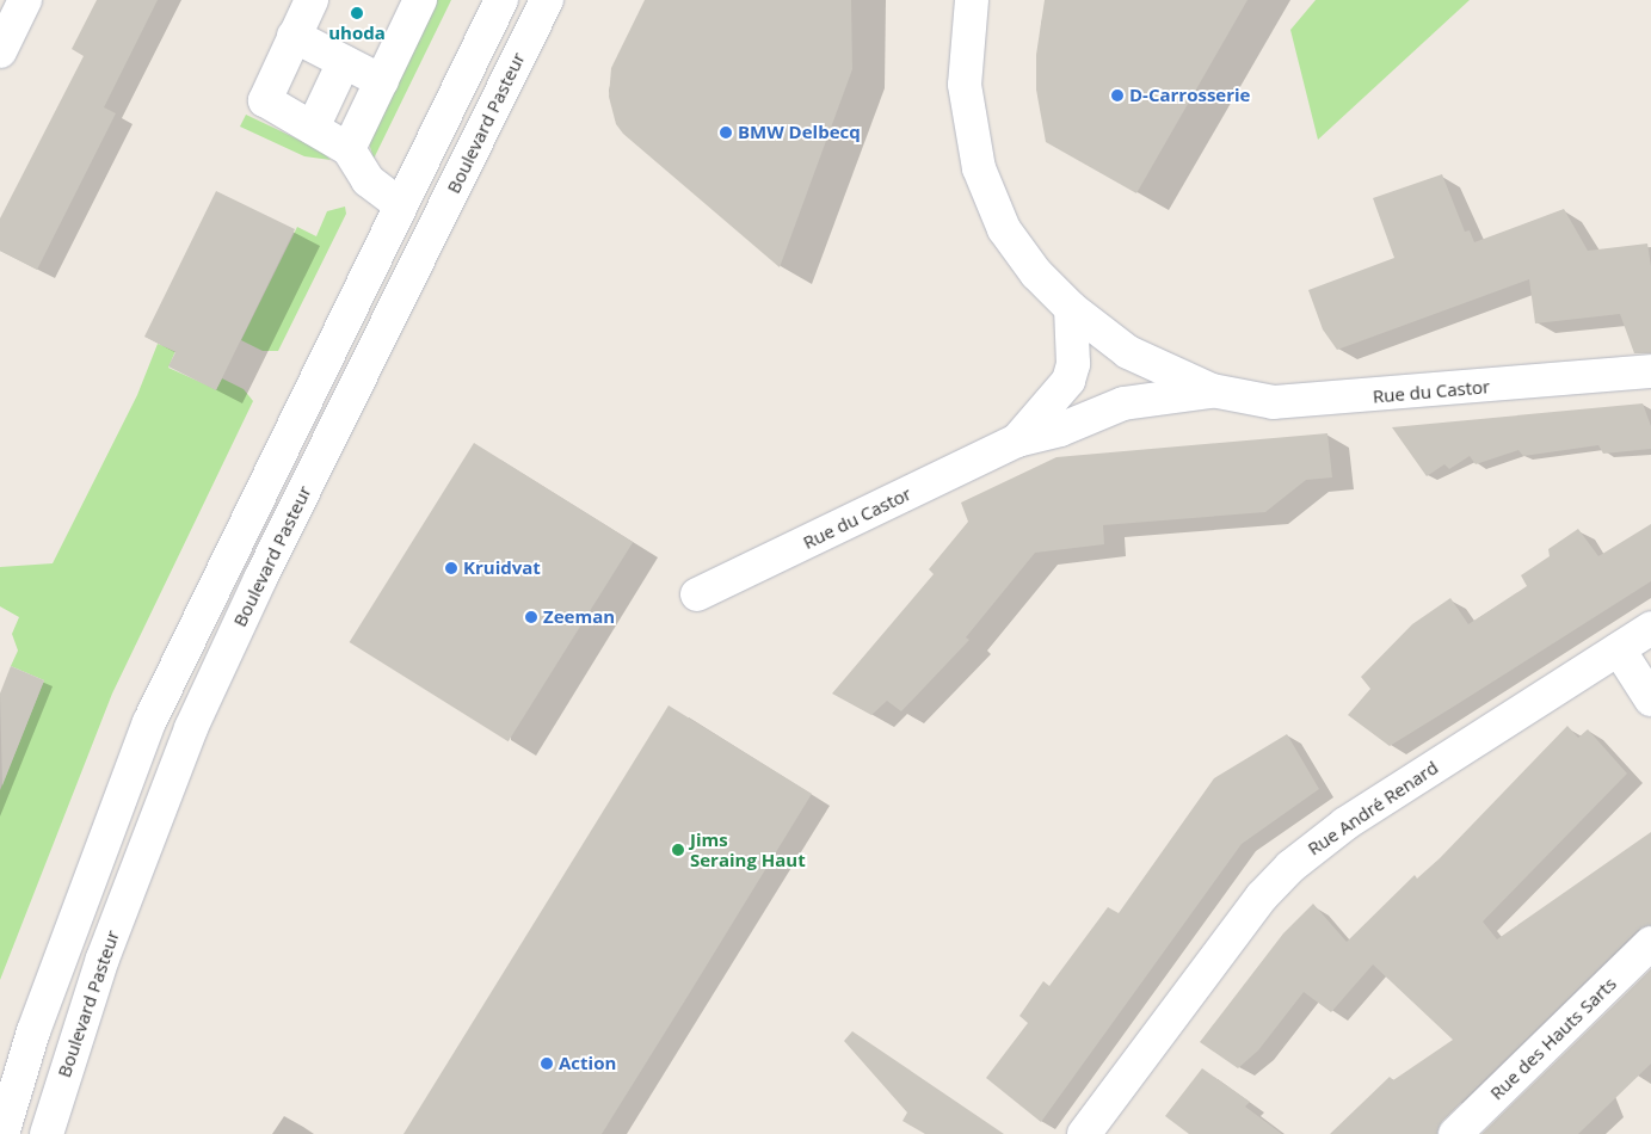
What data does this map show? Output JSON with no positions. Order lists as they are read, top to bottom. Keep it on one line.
{"streets":{"street":["Boulevard Pasteur","Rue du Castor","Rue André Renard","Rue des Hauts Sarts"]},"places":["uhoda","D-Carrosserie","BMW Delbecq","Kruidvat","Zeeman","Jims Seraing Haut","Action"]}
